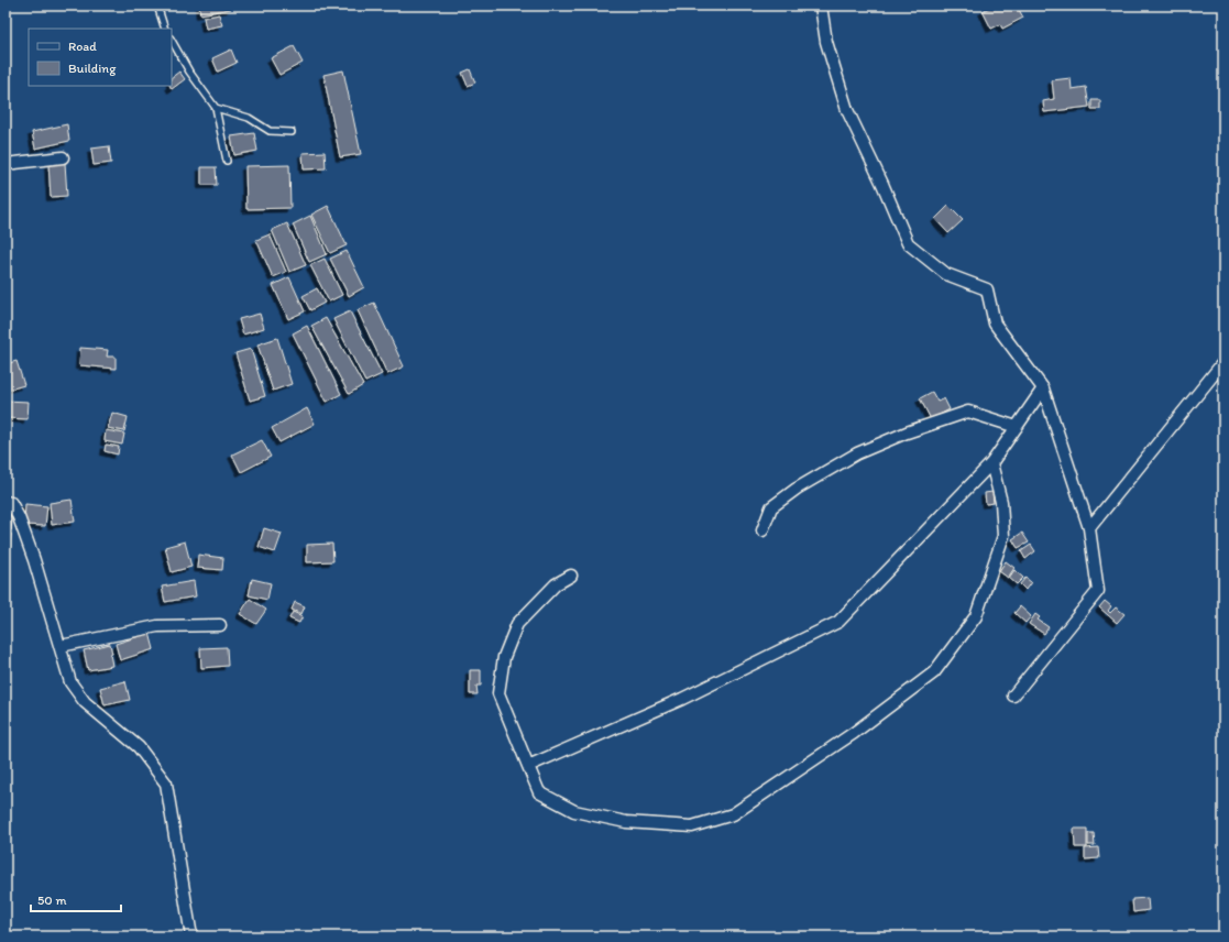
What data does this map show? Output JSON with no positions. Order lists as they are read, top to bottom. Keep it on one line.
{"legend":["Road","Building"],"scale_bar":"50 m"}
